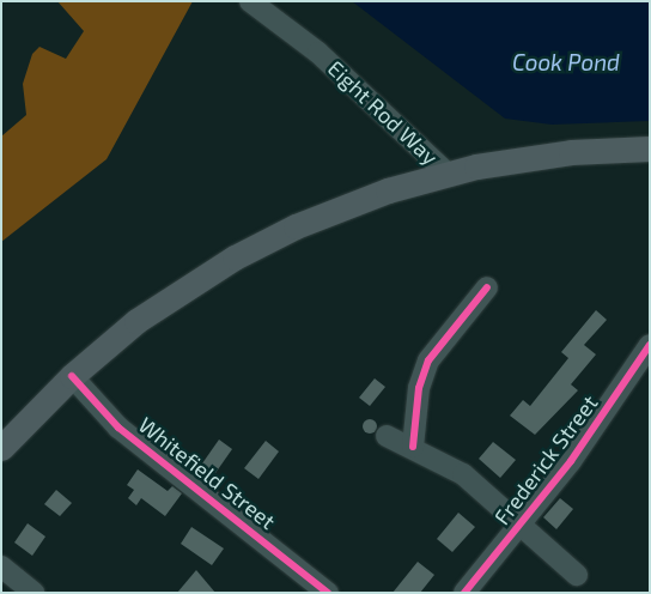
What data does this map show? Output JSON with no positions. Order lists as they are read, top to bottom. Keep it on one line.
{"streets":{"street":["Eight Rod Way","Frederick Street","Whitefield Street"]},"water":["Cook Pond"]}
